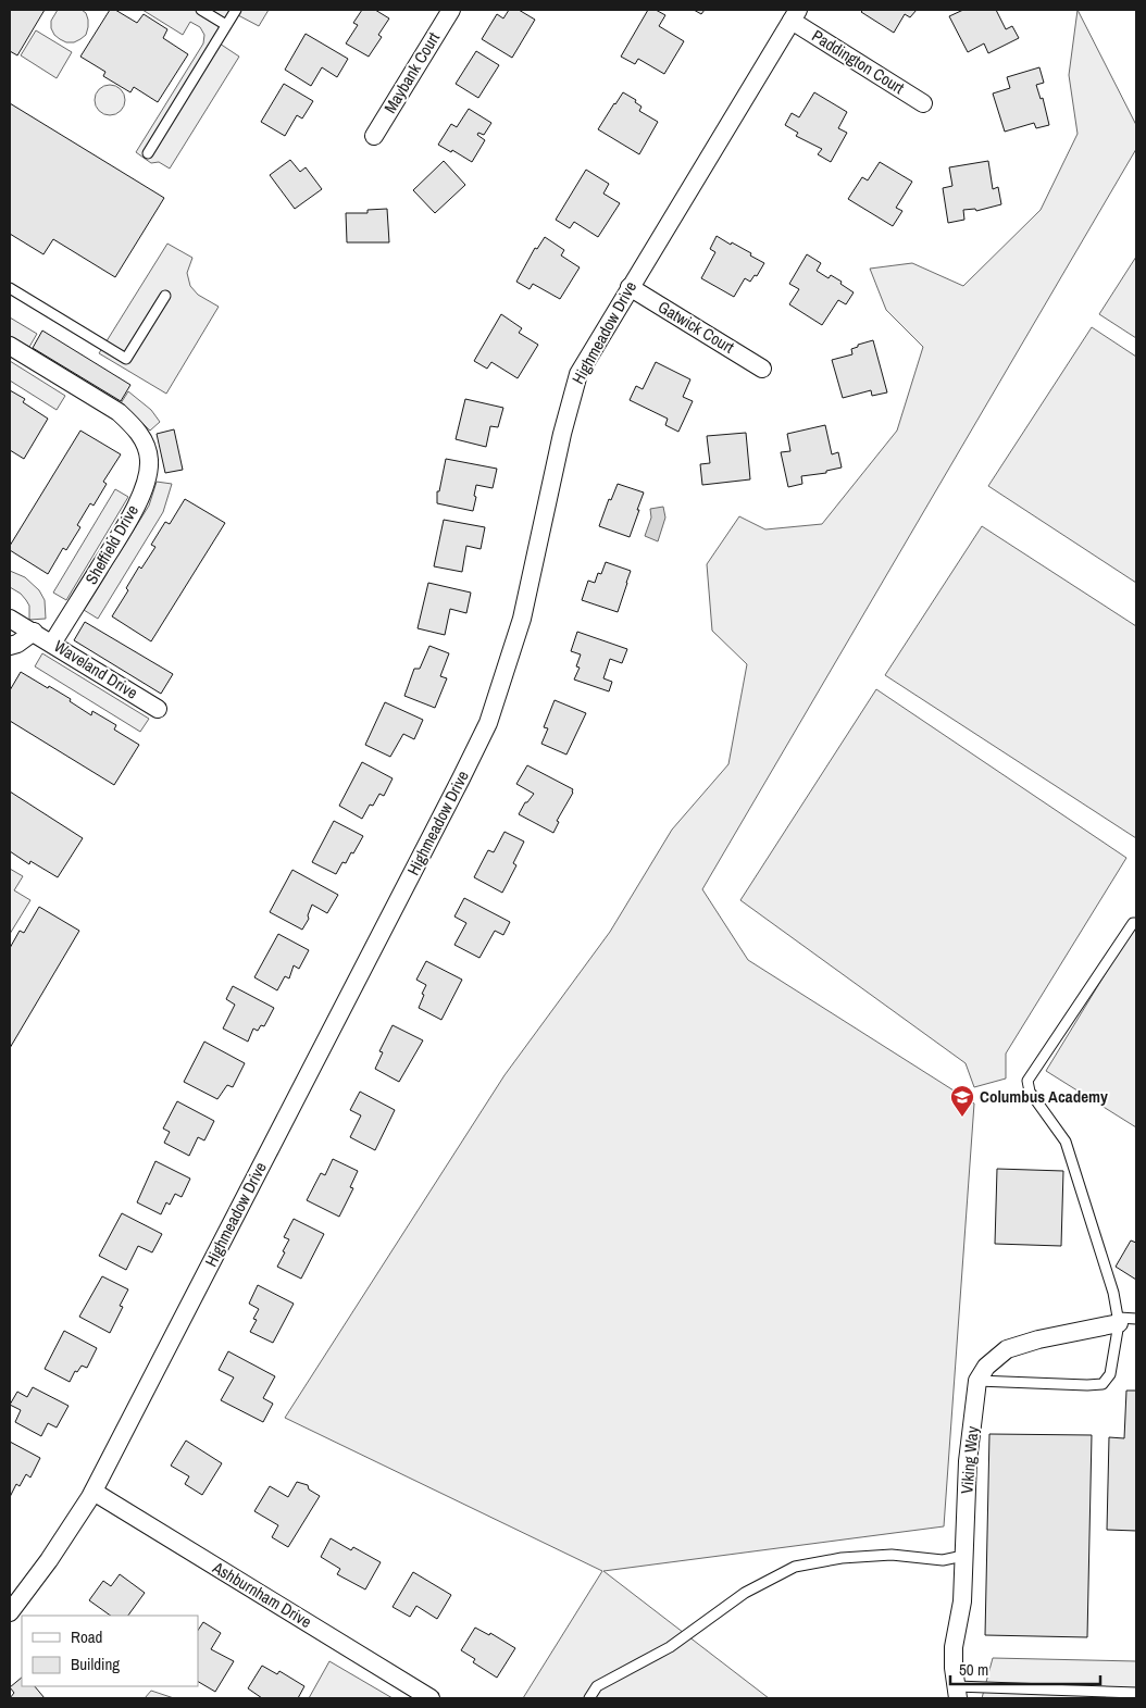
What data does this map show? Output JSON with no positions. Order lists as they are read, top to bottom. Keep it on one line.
{"streets":{"street":["Paddington Court","Maybank Court","Gatwick Court","Highmeadow Drive","Sheffield Drive","Waveland Drive","Viking Way","Ashburnham Drive"]},"crossings":[["Paddington Court","Highmeadow Drive"],["Gatwick Court","Highmeadow Drive"],["Highmeadow Drive","Ashburnham Drive"],["Sheffield Drive","Waveland Drive"]],"places":{"school or university":["Columbus Academy"]},"legend":["Road","Building"],"scale_bar":"50 m"}
